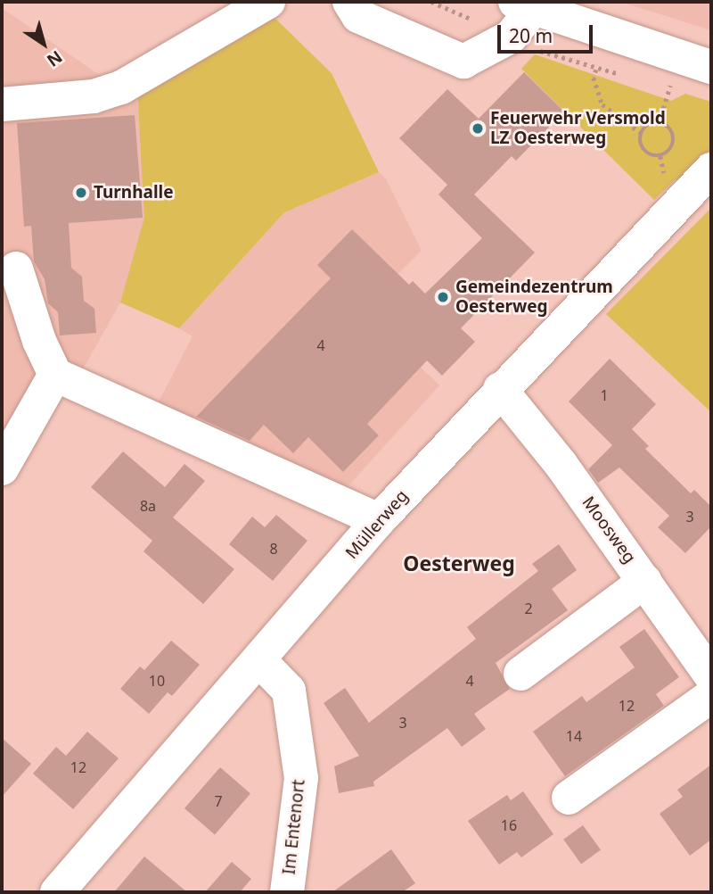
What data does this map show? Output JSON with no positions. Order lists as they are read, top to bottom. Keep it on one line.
{"streets":{"street":["Müllerweg","Moosweg","Im Entenort"]},"crossings":[["Müllerweg","Moosweg"],["Müllerweg","Im Entenort"]],"districts":["Oesterweg"],"places":["Feuerwehr Versmold LZ Oesterweg","Turnhalle","Gemeindezentrum Oesterweg"],"house_numbers":["4","1","8a","3","8","2","10","4","12","3","14","12","7","16"],"scale_bar":"20 m","north":"bottom right"}
